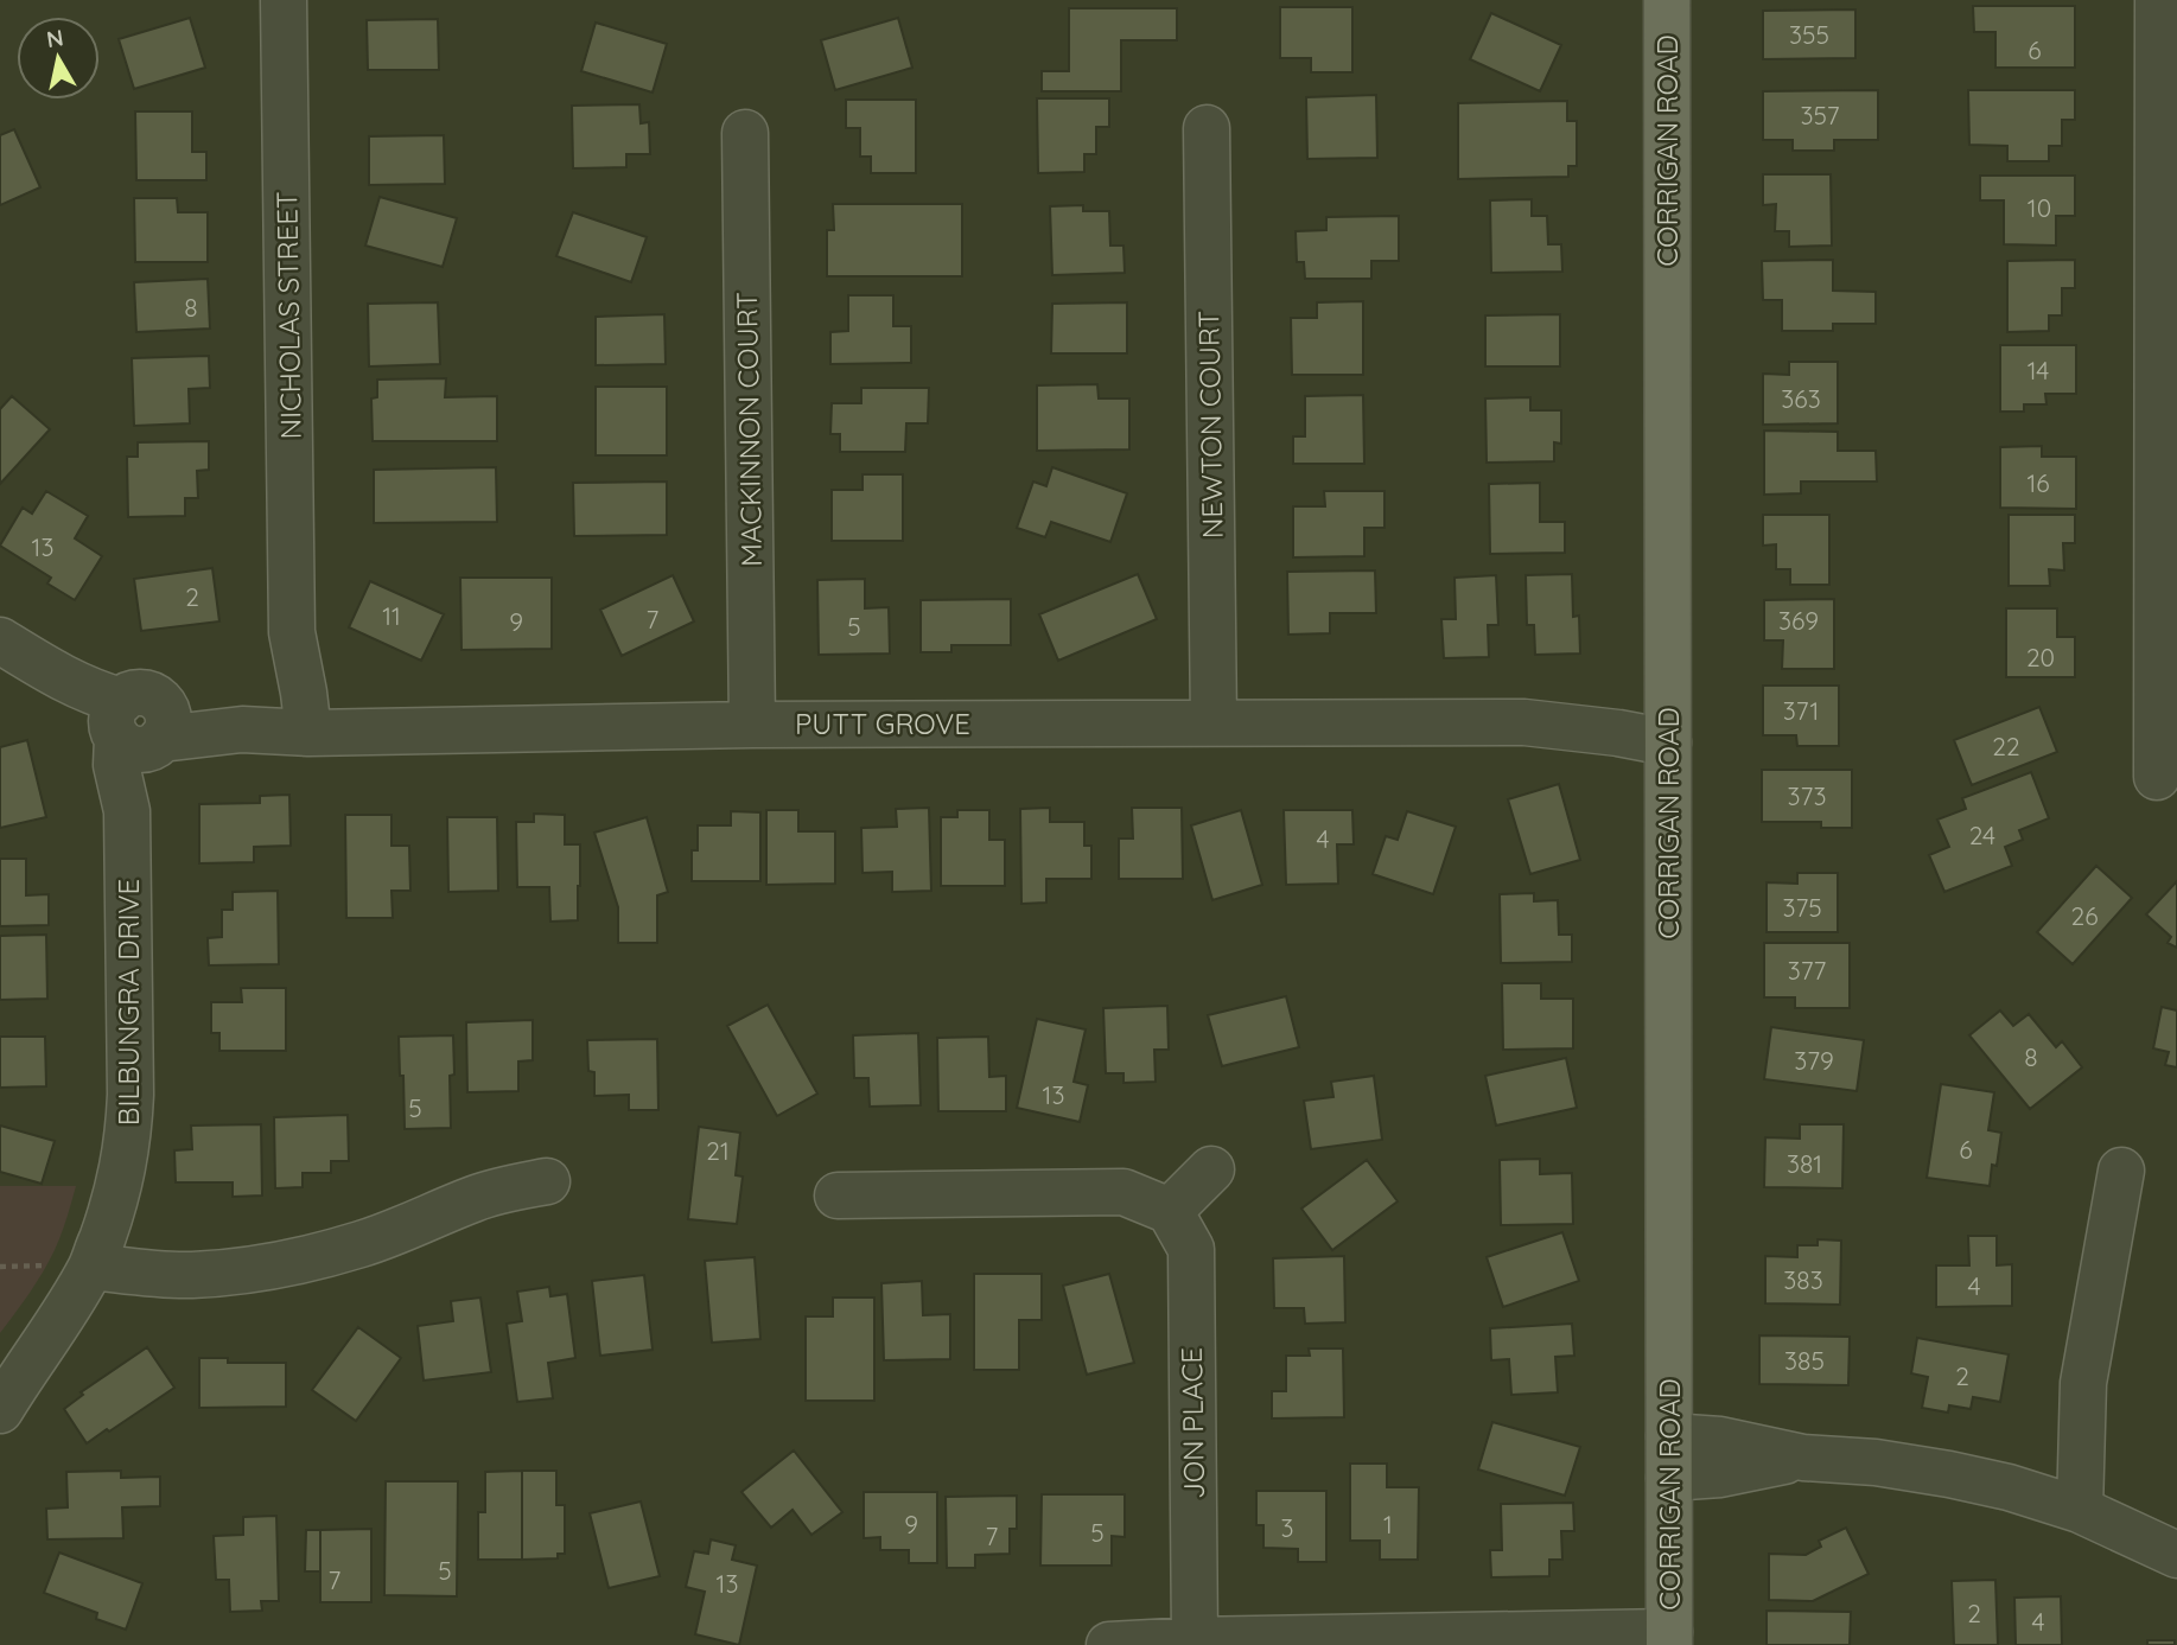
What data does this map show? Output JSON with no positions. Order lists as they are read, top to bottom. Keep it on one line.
{"streets":{"main road":["CORRIGAN ROAD"],"street":["NICHOLAS STREET","NEWTON COURT","MACKINNON COURT","PUTT GROVE","BILBUNGRA DRIVE","JON PLACE"]},"crossings":[["CORRIGAN ROAD","PUTT GROVE"],["NICHOLAS STREET","PUTT GROVE"],["NEWTON COURT","PUTT GROVE"],["MACKINNON COURT","PUTT GROVE"],["PUTT GROVE","BILBUNGRA DRIVE"]],"house_numbers":["355","6","357","10","8","14","363","16","13","2","11","7","369","9","5","20","371","22","373","24","4","375","26","377","8","379","13","5","6","21","381","383","4","385","2","9","1","3","5","7","5","7","13","2","4"],"north":"top"}
